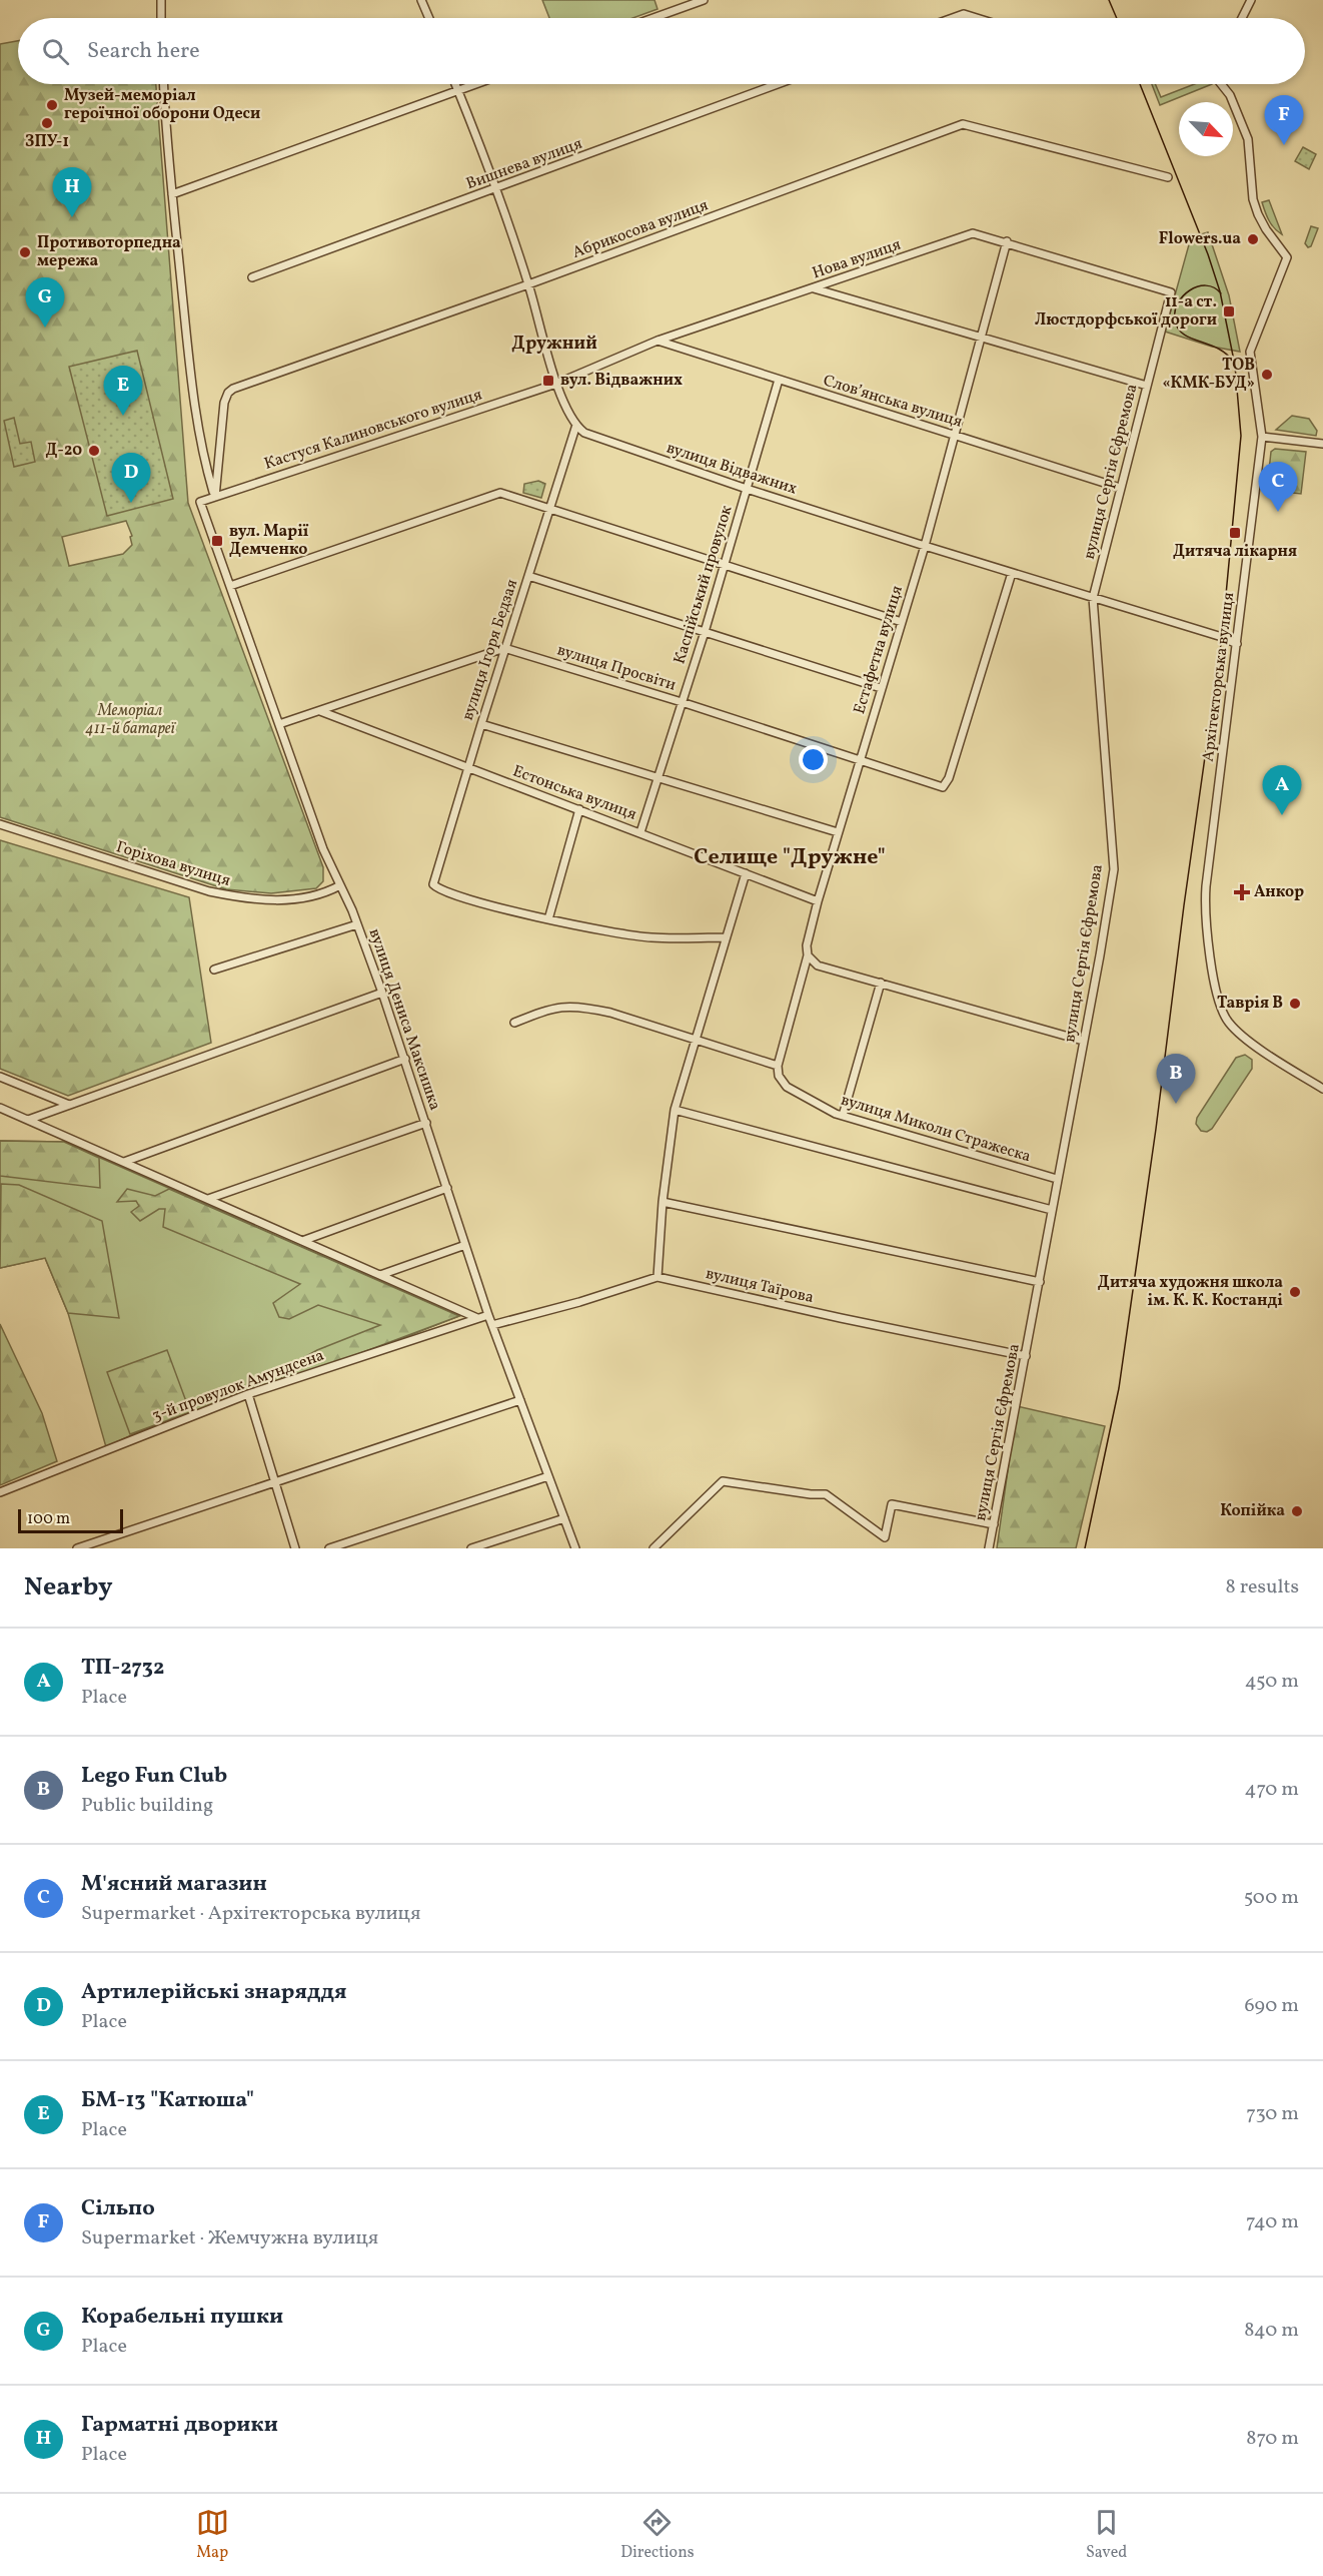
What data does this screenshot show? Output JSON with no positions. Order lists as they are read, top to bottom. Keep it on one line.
{"streets":{"street":["Вишнева вулиця","Абрикосова вулиця","Нова вулиця","Словʼянська вулиця","Кастуся Калиновського вулиця","вулиця Відважних","вулиця Сергія Єфремова","Каспійський провулок","вулиця Ігоря Бедзая","Естафетна вулиця","вулиця Просвіти","Архітекторська вулиця","Естонська вулиця","Горіхова вулиця","вулиця Дениса Максишка","вулиця Миколи Стражеска","вулиця Таїрова","3-й провулок Амундсена"]},"crossings":[["Абрикосова вулиця","Кастуся Калиновського вулиця"],["Нова вулиця","Словʼянська вулиця"],["Нова вулиця","Кастуся Калиновського вулиця"],["Нова вулиця","вулиця Сергія Єфремова"],["Нова вулиця","Естафетна вулиця"],["Словʼянська вулиця","вулиця Сергія Єфремова"],["Словʼянська вулиця","Каспійський провулок"],["Словʼянська вулиця","Естафетна вулиця"],["Кастуся Калиновського вулиця","вулиця Дениса Максишка"],["вулиця Відважних","вулиця Сергія Єфремова"],["вулиця Відважних","Каспійський провулок"],["вулиця Відважних","вулиця Ігоря Бедзая"],["вулиця Відважних","Естафетна вулиця"],["вулиця Відважних","вулиця Просвіти"],["вулиця Відважних","Архітекторська вулиця"],["вулиця Сергія Єфремова","вулиця Миколи Стражеска"],["вулиця Сергія Єфремова","вулиця Таїрова"],["Каспійський провулок","вулиця Просвіти"],["Каспійський провулок","Естонська вулиця"],["вулиця Ігоря Бедзая","вулиця Просвіти"],["вулиця Ігоря Бедзая","Естонська вулиця"],["Естафетна вулиця","вулиця Просвіти"],["Естафетна вулиця","Естонська вулиця"],["Естафетна вулиця","вулиця Миколи Стражеска"],["Горіхова вулиця","вулиця Дениса Максишка"],["вулиця Дениса Максишка","3-й провулок Амундсена"]],"districts":["Дружний","Селище \"Дружне\""],"parks":["Меморіал 411-й батареї"],"places":{"other":["Музей-меморіал героїчної оборони Одеси","ЗПУ-1","Flowers.ua","Противоторпедна мережа","ТОВ «КМК-БУД»","Д-20","Таврія В","Дитяча художня школа ім. К. К. Костанді","Копійка"],"transit":["11-а ст. Люстдорфської дороги","вул. Відважних","Дитяча лікарня","вул. Марії Демченко"],"health":["Анкор"]},"scale_bar":"100 m","north":"bottom right","page":{"search":"Search here","pins":["F","H","G","E","D","C","A","B"],"scale":"100 m","heading":["Nearby","8 results"],"list":[{"mark":"A","name":"ТП-2732","note":"Place","value":"450 m"},{"mark":"B","name":"Lego Fun Club","note":"Public building","value":"470 m"},{"mark":"C","name":"М'ясний магазин","note":"Supermarket · Архітекторська вулиця","value":"500 m"},{"mark":"D","name":"Артилерійські знаряддя","note":"Place","value":"690 m"},{"mark":"E","name":"БМ-13 \"Катюша\"","note":"Place","value":"730 m"},{"mark":"F","name":"Сільпо","note":"Supermarket · Жемчужна вулиця","value":"740 m"},{"mark":"G","name":"Корабельні пушки","note":"Place","value":"840 m"},{"mark":"H","name":"Гарматні дворики","note":"Place","value":"870 m"}],"nav":["Map","Directions","Saved"]}}
